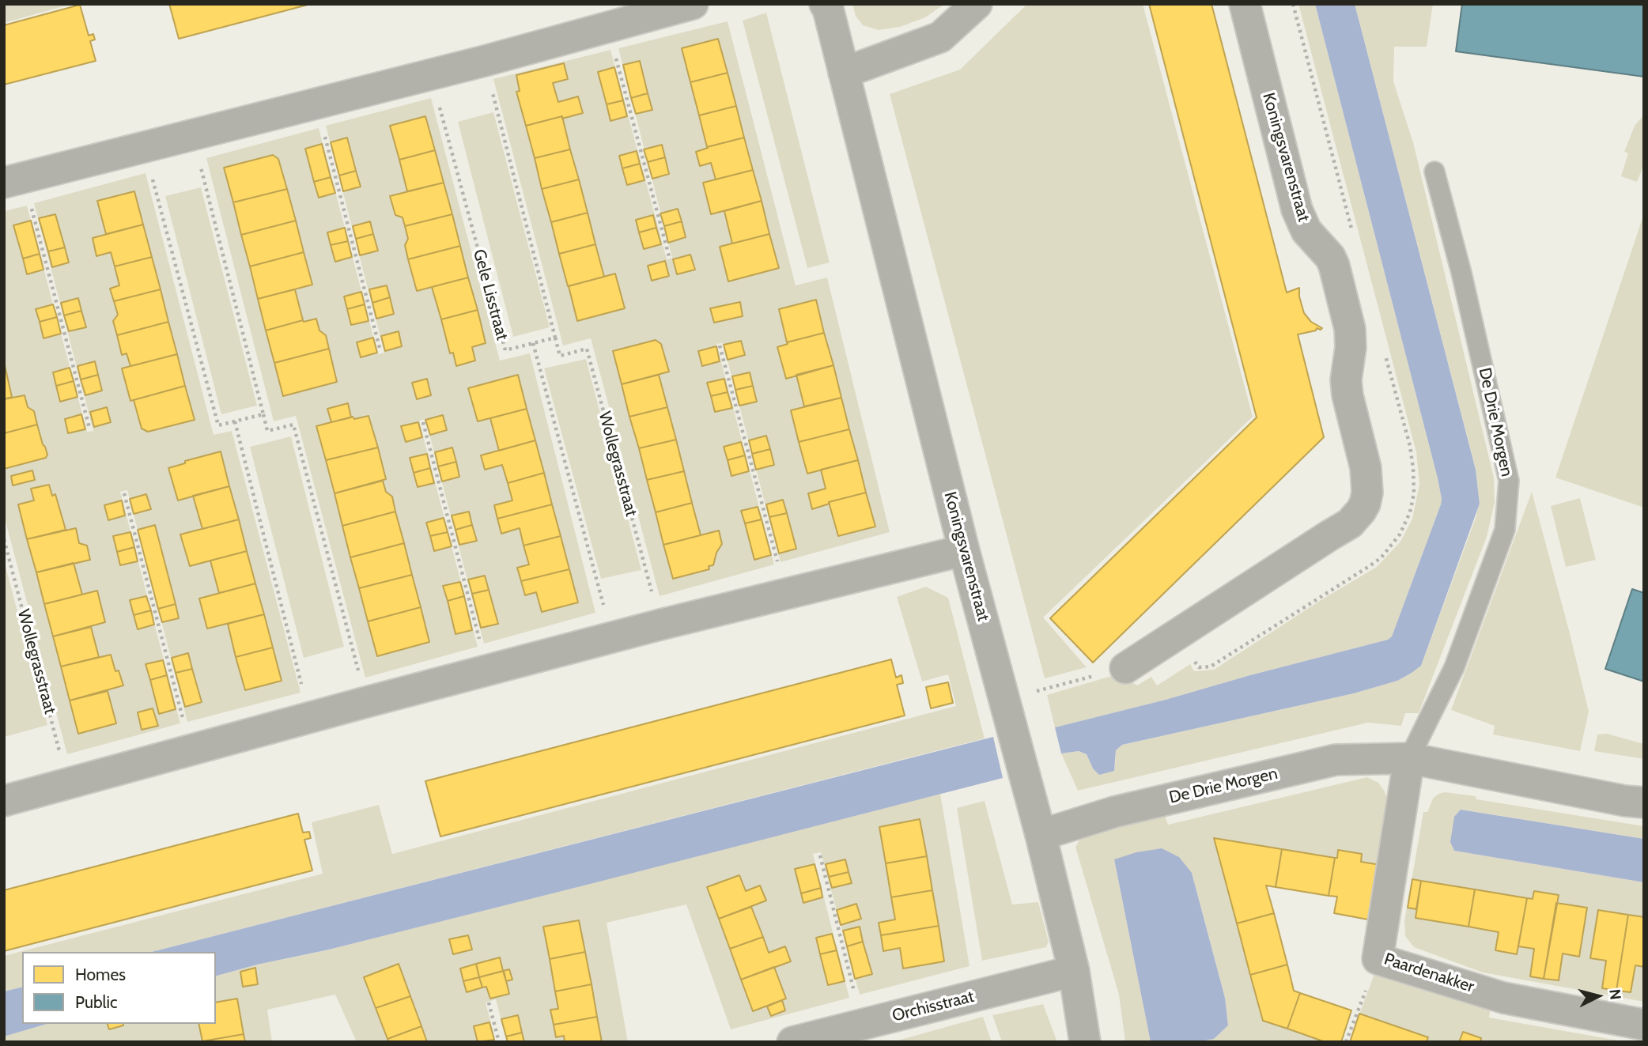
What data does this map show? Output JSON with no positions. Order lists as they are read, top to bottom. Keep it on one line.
{"streets":{"street":["Koningsvarenstraat","De Drie Morgen","Paardenakker","Orchisstraat"],"path":["Gele Lisstraat","Wollegrasstraat"]},"crossings":[["Koningsvarenstraat","De Drie Morgen"],["Koningsvarenstraat","Orchisstraat"],["Gele Lisstraat","Wollegrasstraat"],["De Drie Morgen","Paardenakker"]],"legend":["Homes","Public"],"north":"right"}
